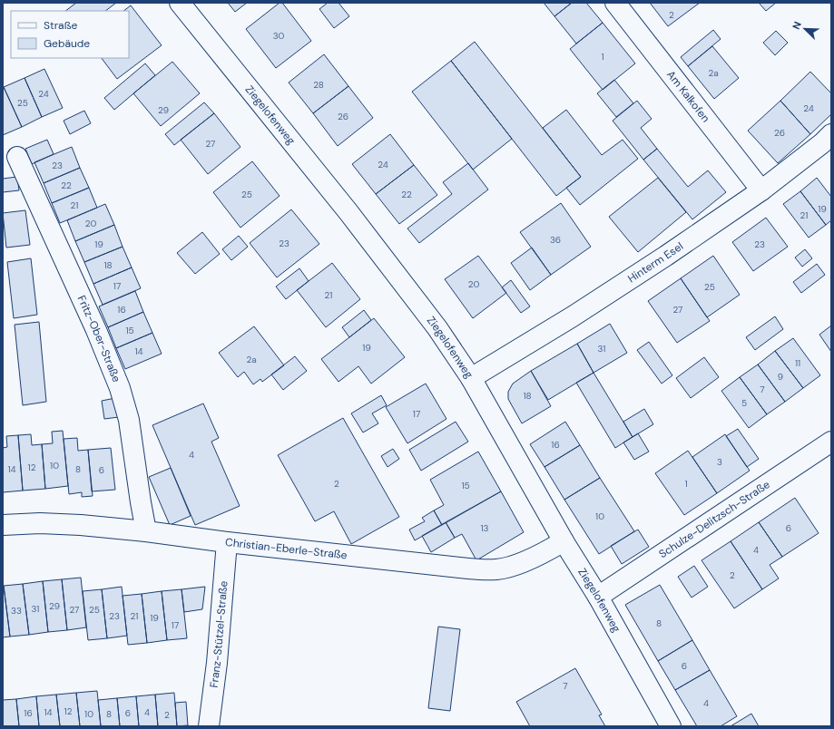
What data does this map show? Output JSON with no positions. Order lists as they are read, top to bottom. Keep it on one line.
{"streets":{"street":["Am Kalkofen","Ziegelofenweg","Hinterm Esel","Fritz-Ober-Straße","Schulze-Delitzsch-Straße","Christian-Eberle-Straße","Franz-Stützel-Straße"]},"crossings":[["Am Kalkofen","Hinterm Esel"],["Ziegelofenweg","Hinterm Esel"],["Ziegelofenweg","Schulze-Delitzsch-Straße"],["Ziegelofenweg","Christian-Eberle-Straße"],["Fritz-Ober-Straße","Christian-Eberle-Straße"],["Christian-Eberle-Straße","Franz-Stützel-Straße"]],"house_numbers":["2","30","1","2a","28","24","25","24","29","26","26","27","24","23","22","25","22","21","19","21","20","36","23","19","23","18","20","17","25","21","16","27","15","19","31","14","2a","11","9","7","18","5","17","16","4","3","10","12","14","8","6","2","1","15","10","13","6","4","2","29","31","27","25","33","23","21","19","8","17","6","7","4","12","14","4","16","6","10","8","2"],"legend":["Straße","Gebäude"],"north":"top left"}
